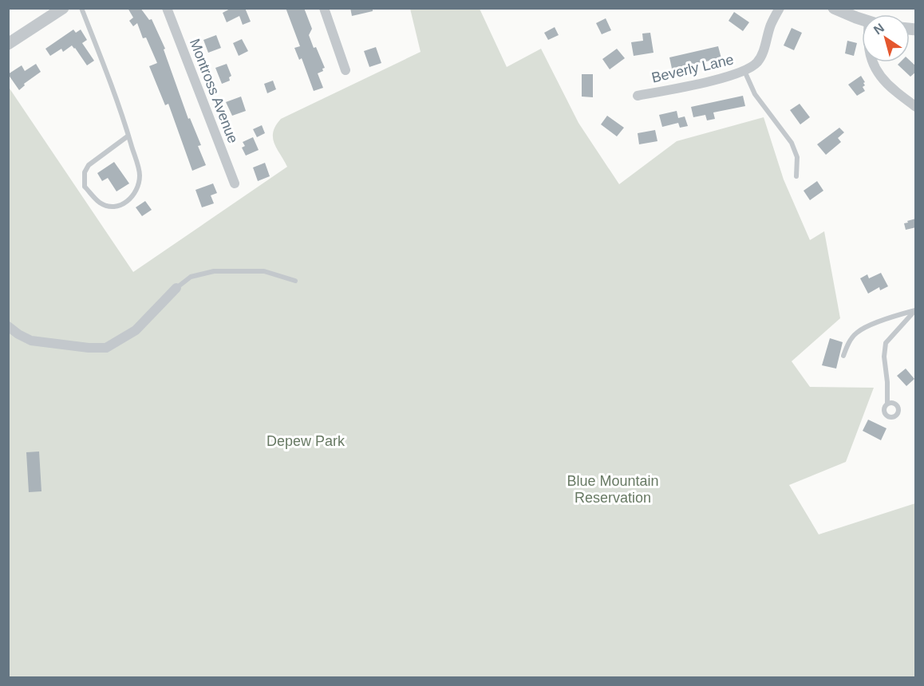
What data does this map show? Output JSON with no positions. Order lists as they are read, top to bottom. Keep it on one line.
{"streets":{"street":["Beverly Lane","Montross Avenue"]},"parks":["Depew Park","Blue Mountain Reservation"],"north":"top left"}
